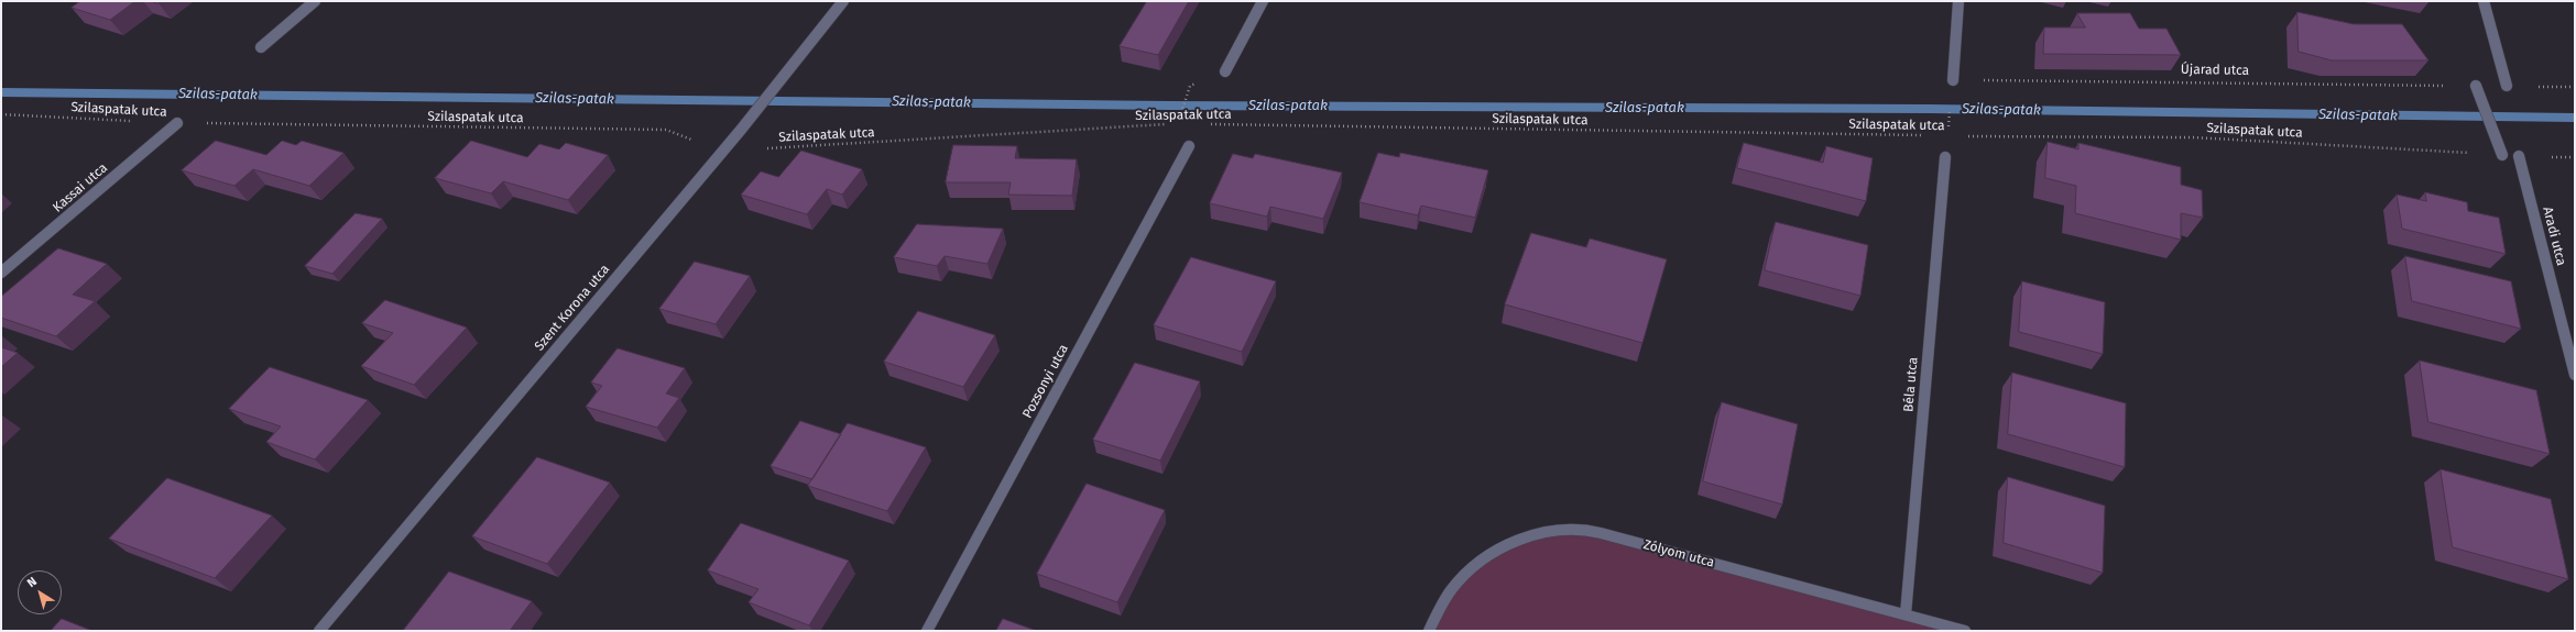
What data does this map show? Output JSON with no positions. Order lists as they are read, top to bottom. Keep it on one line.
{"streets":{"street":["Kassai utca","Aradi utca","Szent Korona utca","Pozsonyi utca","Béla utca","Zólyom utca"],"path":["Újarad utca","Szilaspatak utca"]},"crossings":[["Szilaspatak utca","Kassai utca"],["Szilaspatak utca","Szent Korona utca"],["Béla utca","Zólyom utca"]],"water":["Szilas-patak"],"north":"top left"}
